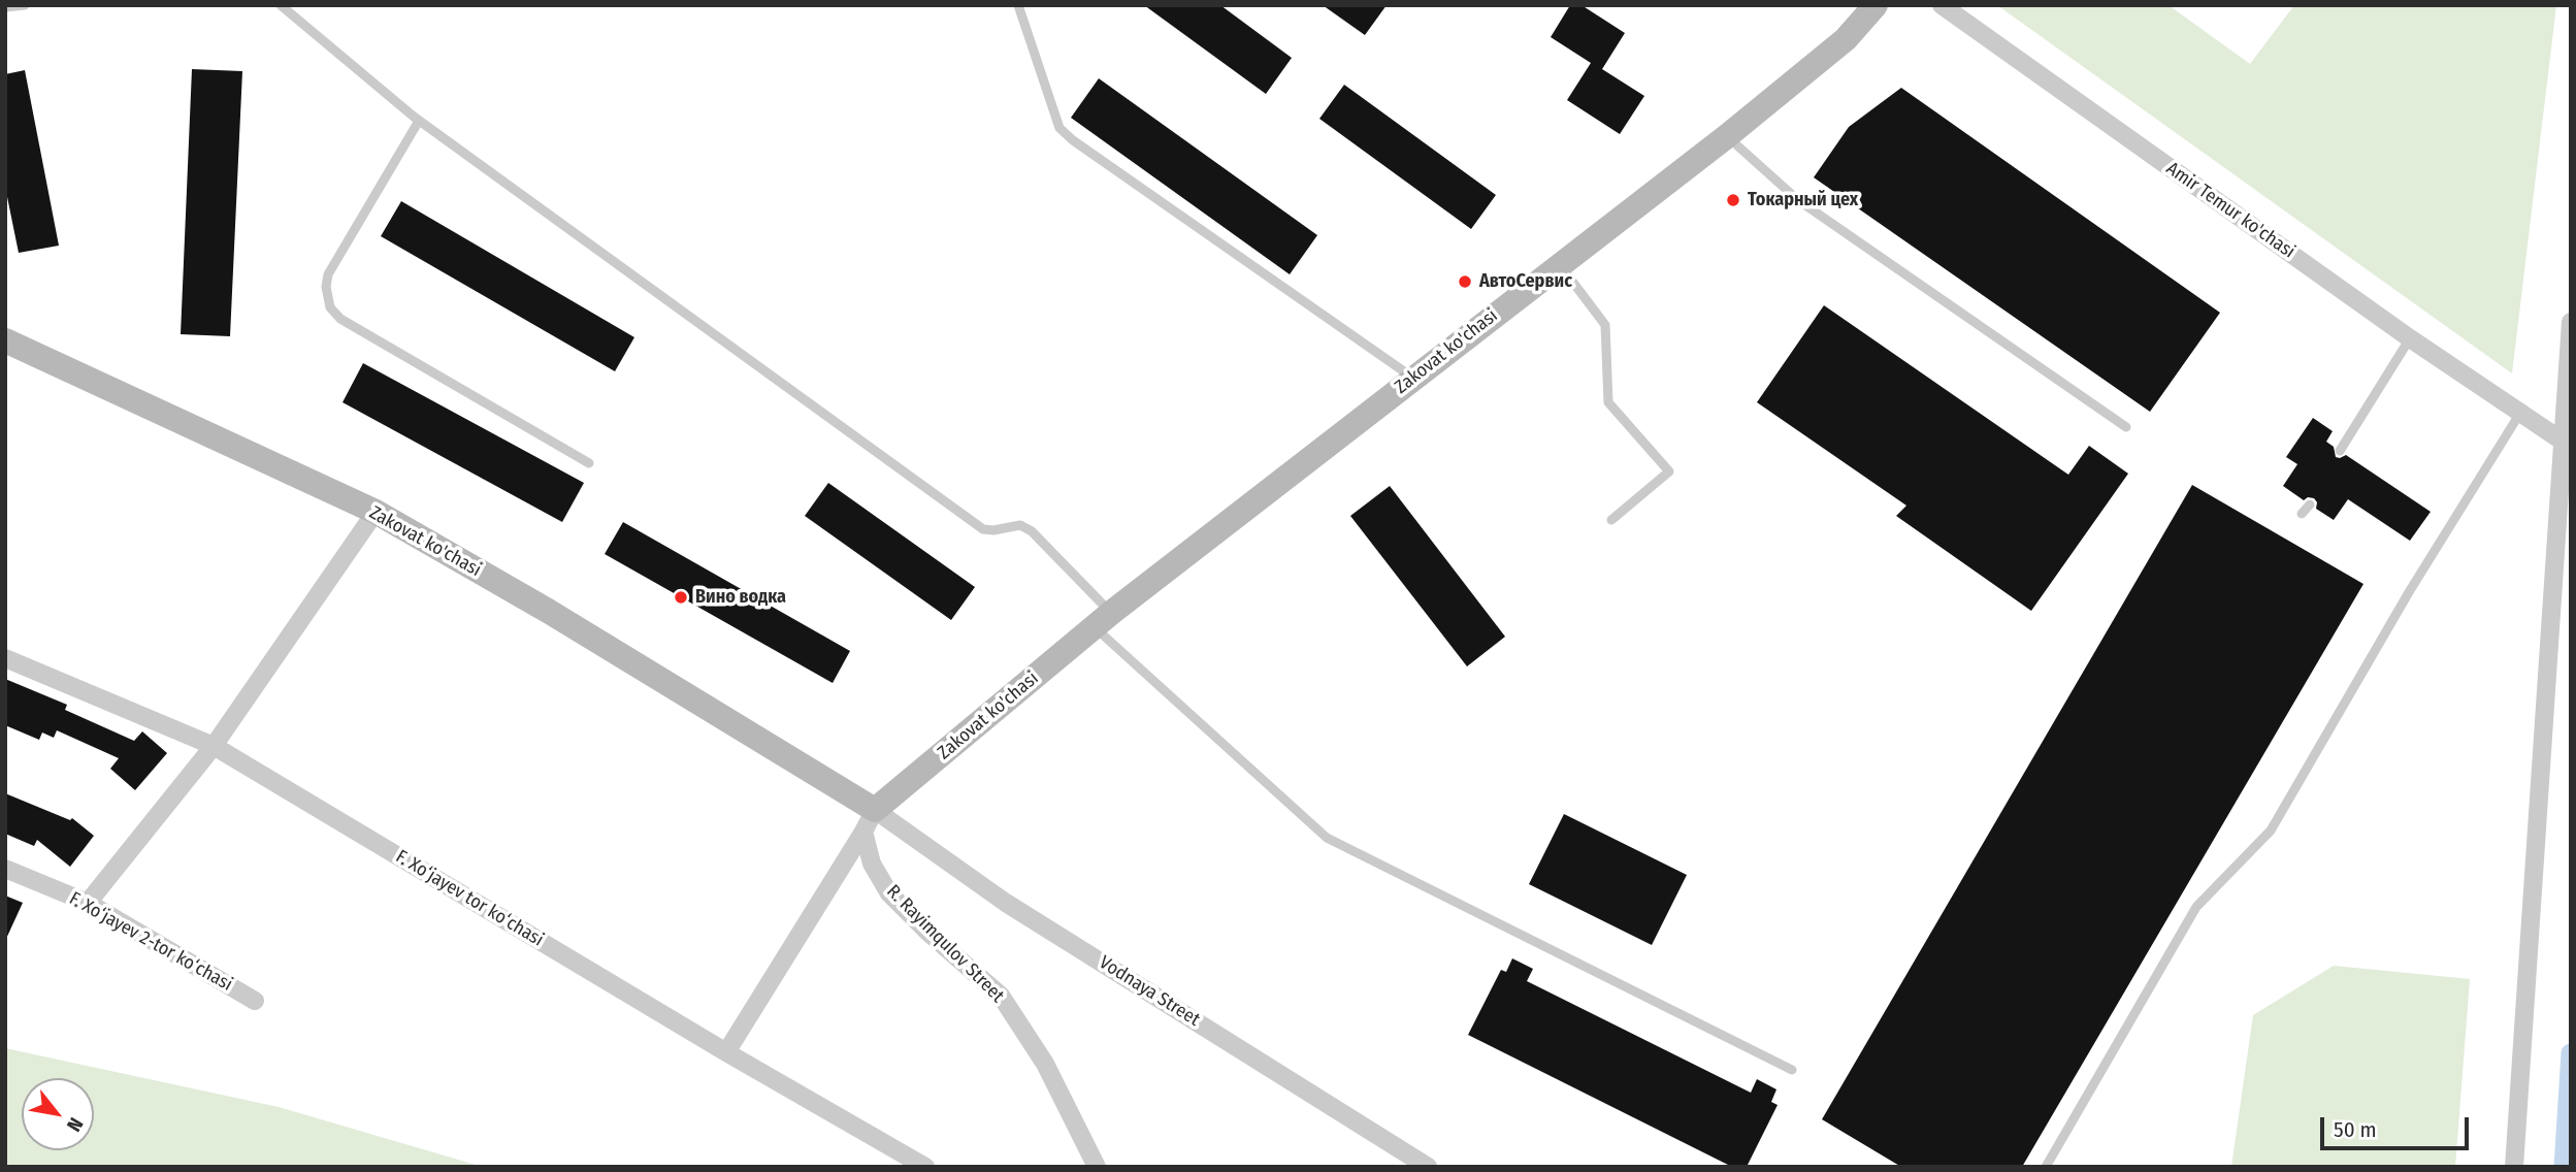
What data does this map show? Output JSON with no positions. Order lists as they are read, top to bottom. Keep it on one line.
{"streets":{"main road":["Zakovat ko'chasi"],"street":["Amir Temur ko'chasi","F. Xo‘jayev tor ko‘chasi","F. Xo‘jayev 2-tor ko‘chasi","R. Rayimqulov Street","Vodnaya Street"]},"crossings":[["Zakovat ko'chasi","R. Rayimqulov Street"],["Zakovat ko'chasi","Vodnaya Street"],["R. Rayimqulov Street","Vodnaya Street"]],"places":["Токарный цех","АвтоСервис","Вино водка"],"scale_bar":"50 m","north":"bottom right"}
